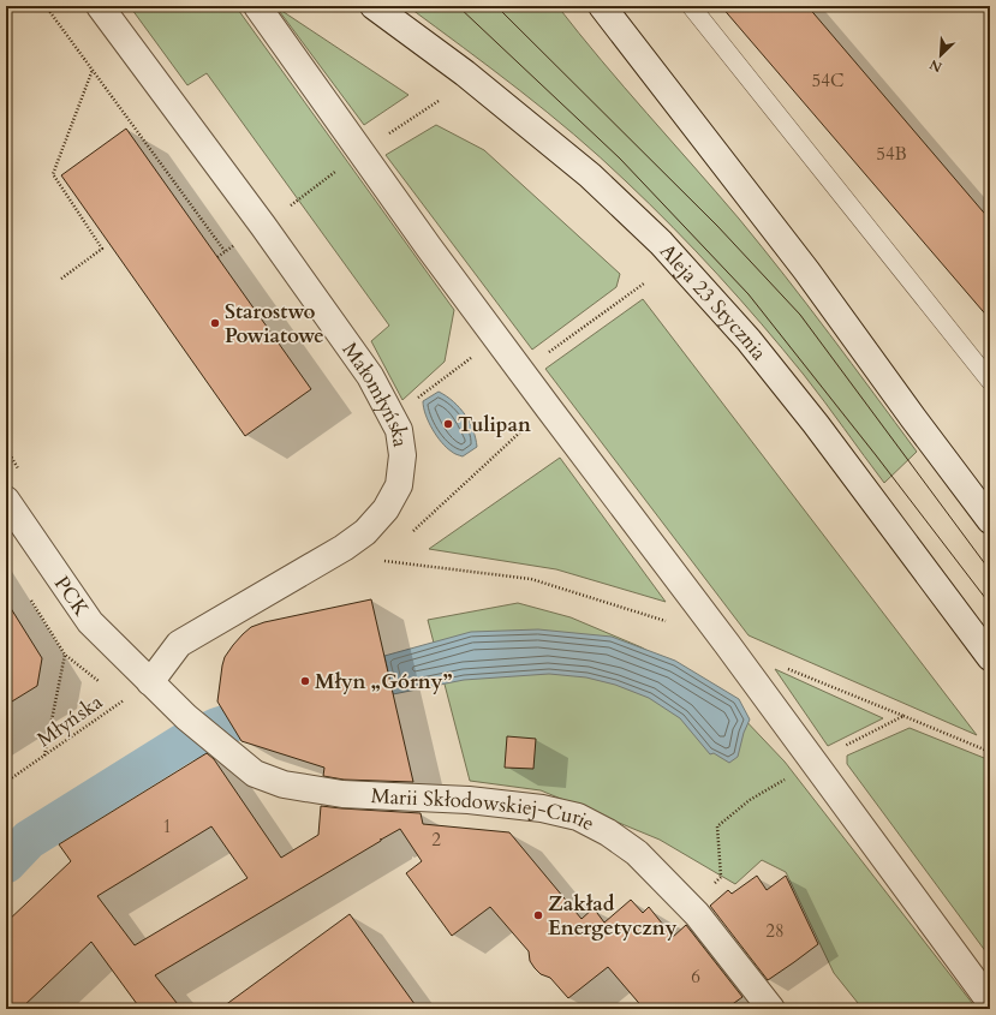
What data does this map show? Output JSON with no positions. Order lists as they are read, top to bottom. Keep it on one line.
{"streets":{"street":["Aleja 23 Stycznia","Małomłyńska","PCK","Marii Skłodowskiej-Curie"],"path":["Młyńska"]},"crossings":[["Małomłyńska","PCK"],["Małomłyńska","Młyńska"],["Małomłyńska","Marii Skłodowskiej-Curie"],["PCK","Młyńska"],["PCK","Marii Skłodowskiej-Curie"],["Młyńska","Marii Skłodowskiej-Curie"]],"places":["Starostwo Powiatowe","Tulipan","Młyn „Górny”","Zakład Energetyczny"],"house_numbers":["54C","54B","1","2","28","6"],"north":"bottom left"}
